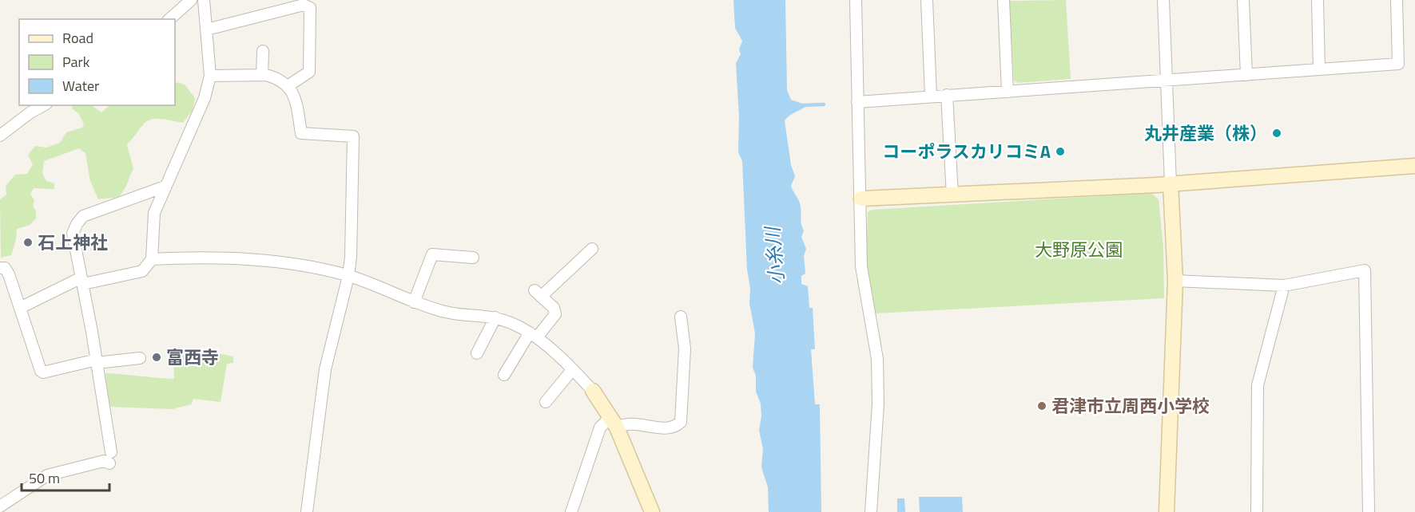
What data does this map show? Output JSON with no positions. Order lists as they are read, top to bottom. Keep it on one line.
{"water":["小糸川"],"parks":["大野原公園"],"places":["丸井産業（株）","コーポラスカリコミA","石上神社","富西寺","君津市立周西小学校"],"legend":["Road","Park","Water"],"scale_bar":"50 m"}
